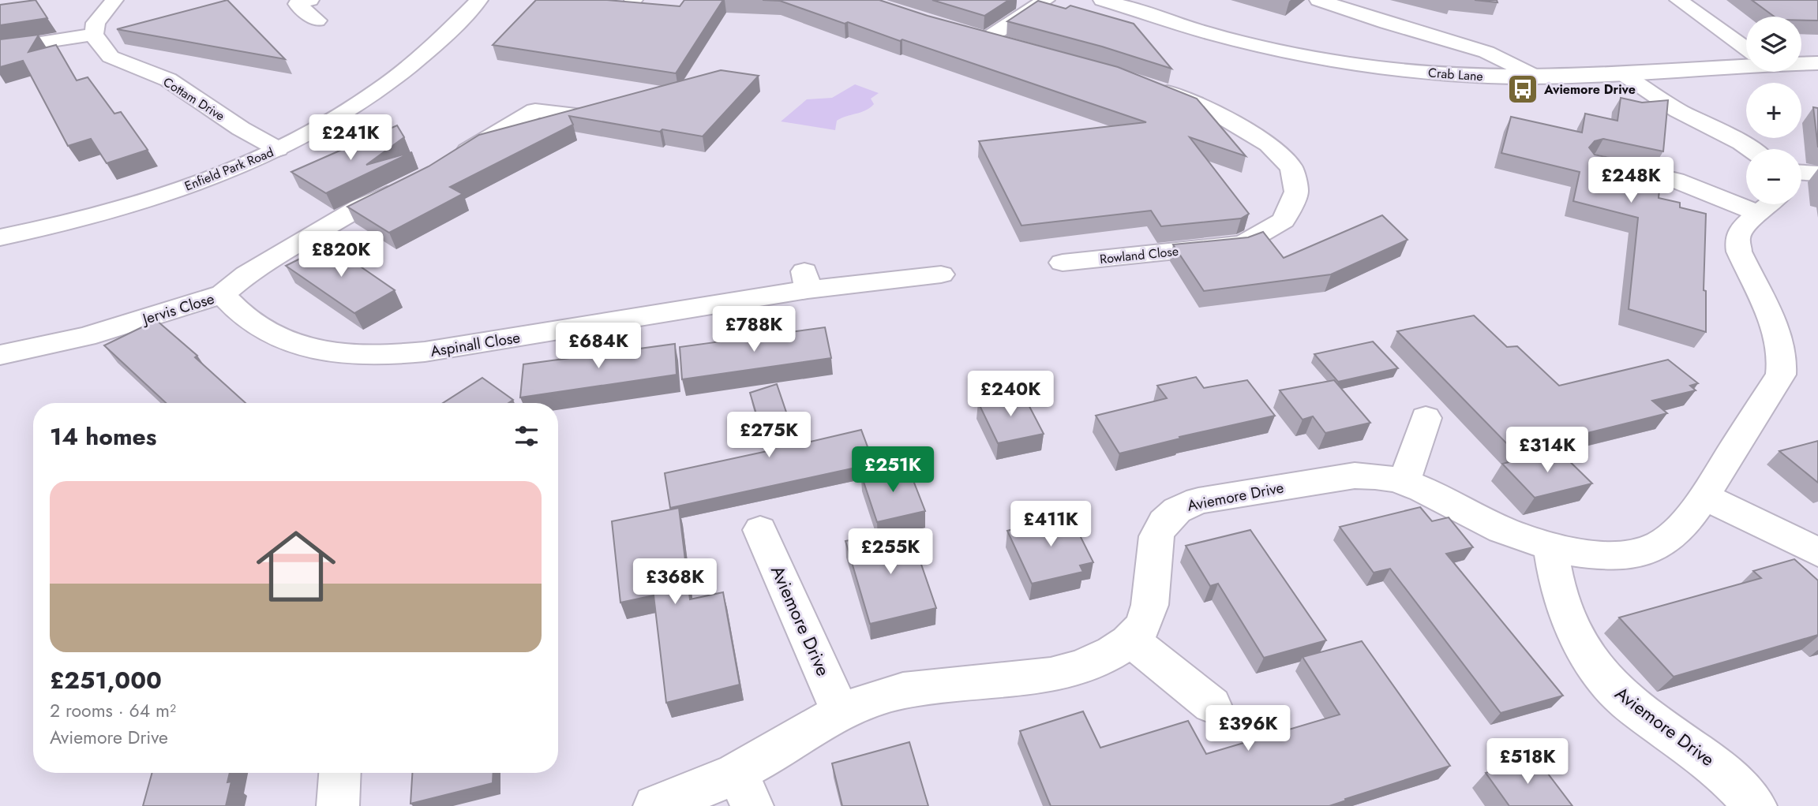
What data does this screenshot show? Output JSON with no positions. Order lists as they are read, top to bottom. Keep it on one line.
{"streets":{"street":["Crab Lane","Cottam Drive","Enfield Park Road","Rowland Close","Jervis Close","Aspinall Close","Aviemore Drive"]},"crossings":[["Cottam Drive","Enfield Park Road"],["Jervis Close","Aspinall Close"]],"places":{"bus stop":["Aviemore Drive"]},"page":{"map_buttons":["+","−"],"price":["£241K","£248K","£820K","£788K","£684K","£240K","£275K","£314K","£251K","£411K","£255K","£368K","£396K","£518K"],"heading":"14 homes","list":[{"name":"£251,000","note":"2 rooms · 64 m² · Aviemore Drive"}]}}
